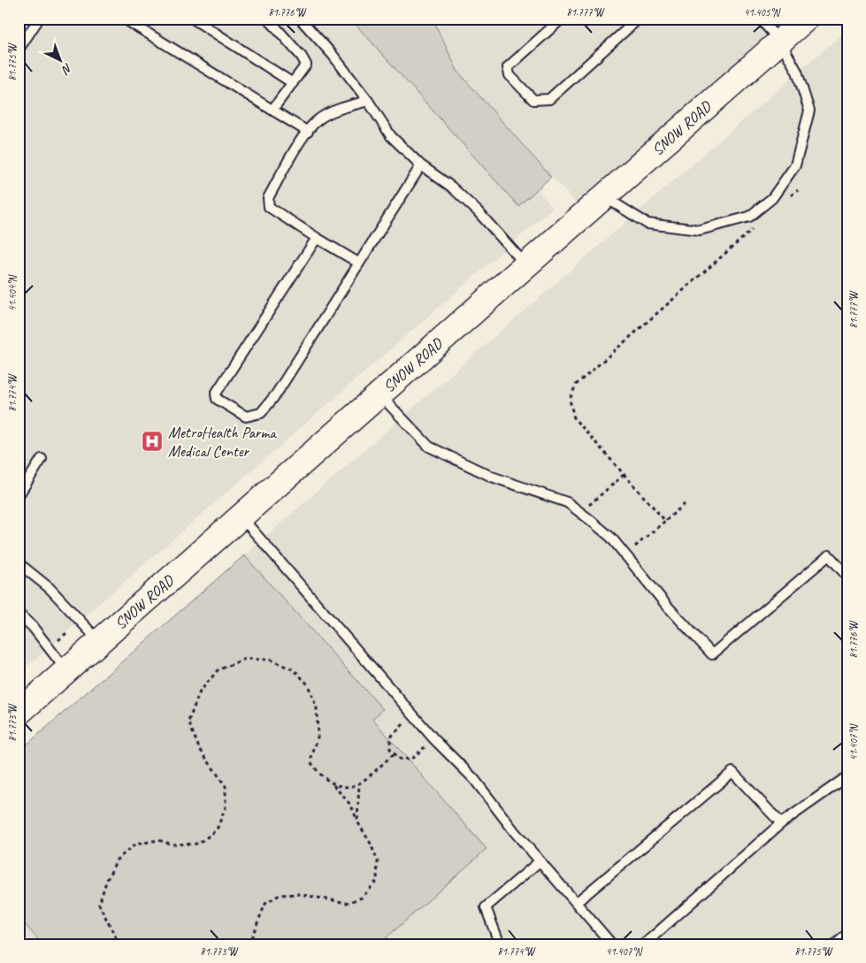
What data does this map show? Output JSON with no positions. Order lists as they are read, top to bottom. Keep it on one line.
{"streets":{"main road":["SNOW ROAD"]},"places":{"hospital":["MetroHealth Parma Medical Center"]},"north":"bottom right","coordinates":["81.776°W","81.777°W","41.405°N","81.775°W","41.404°N","81.774°W","81.773°W","41.407°N"]}
